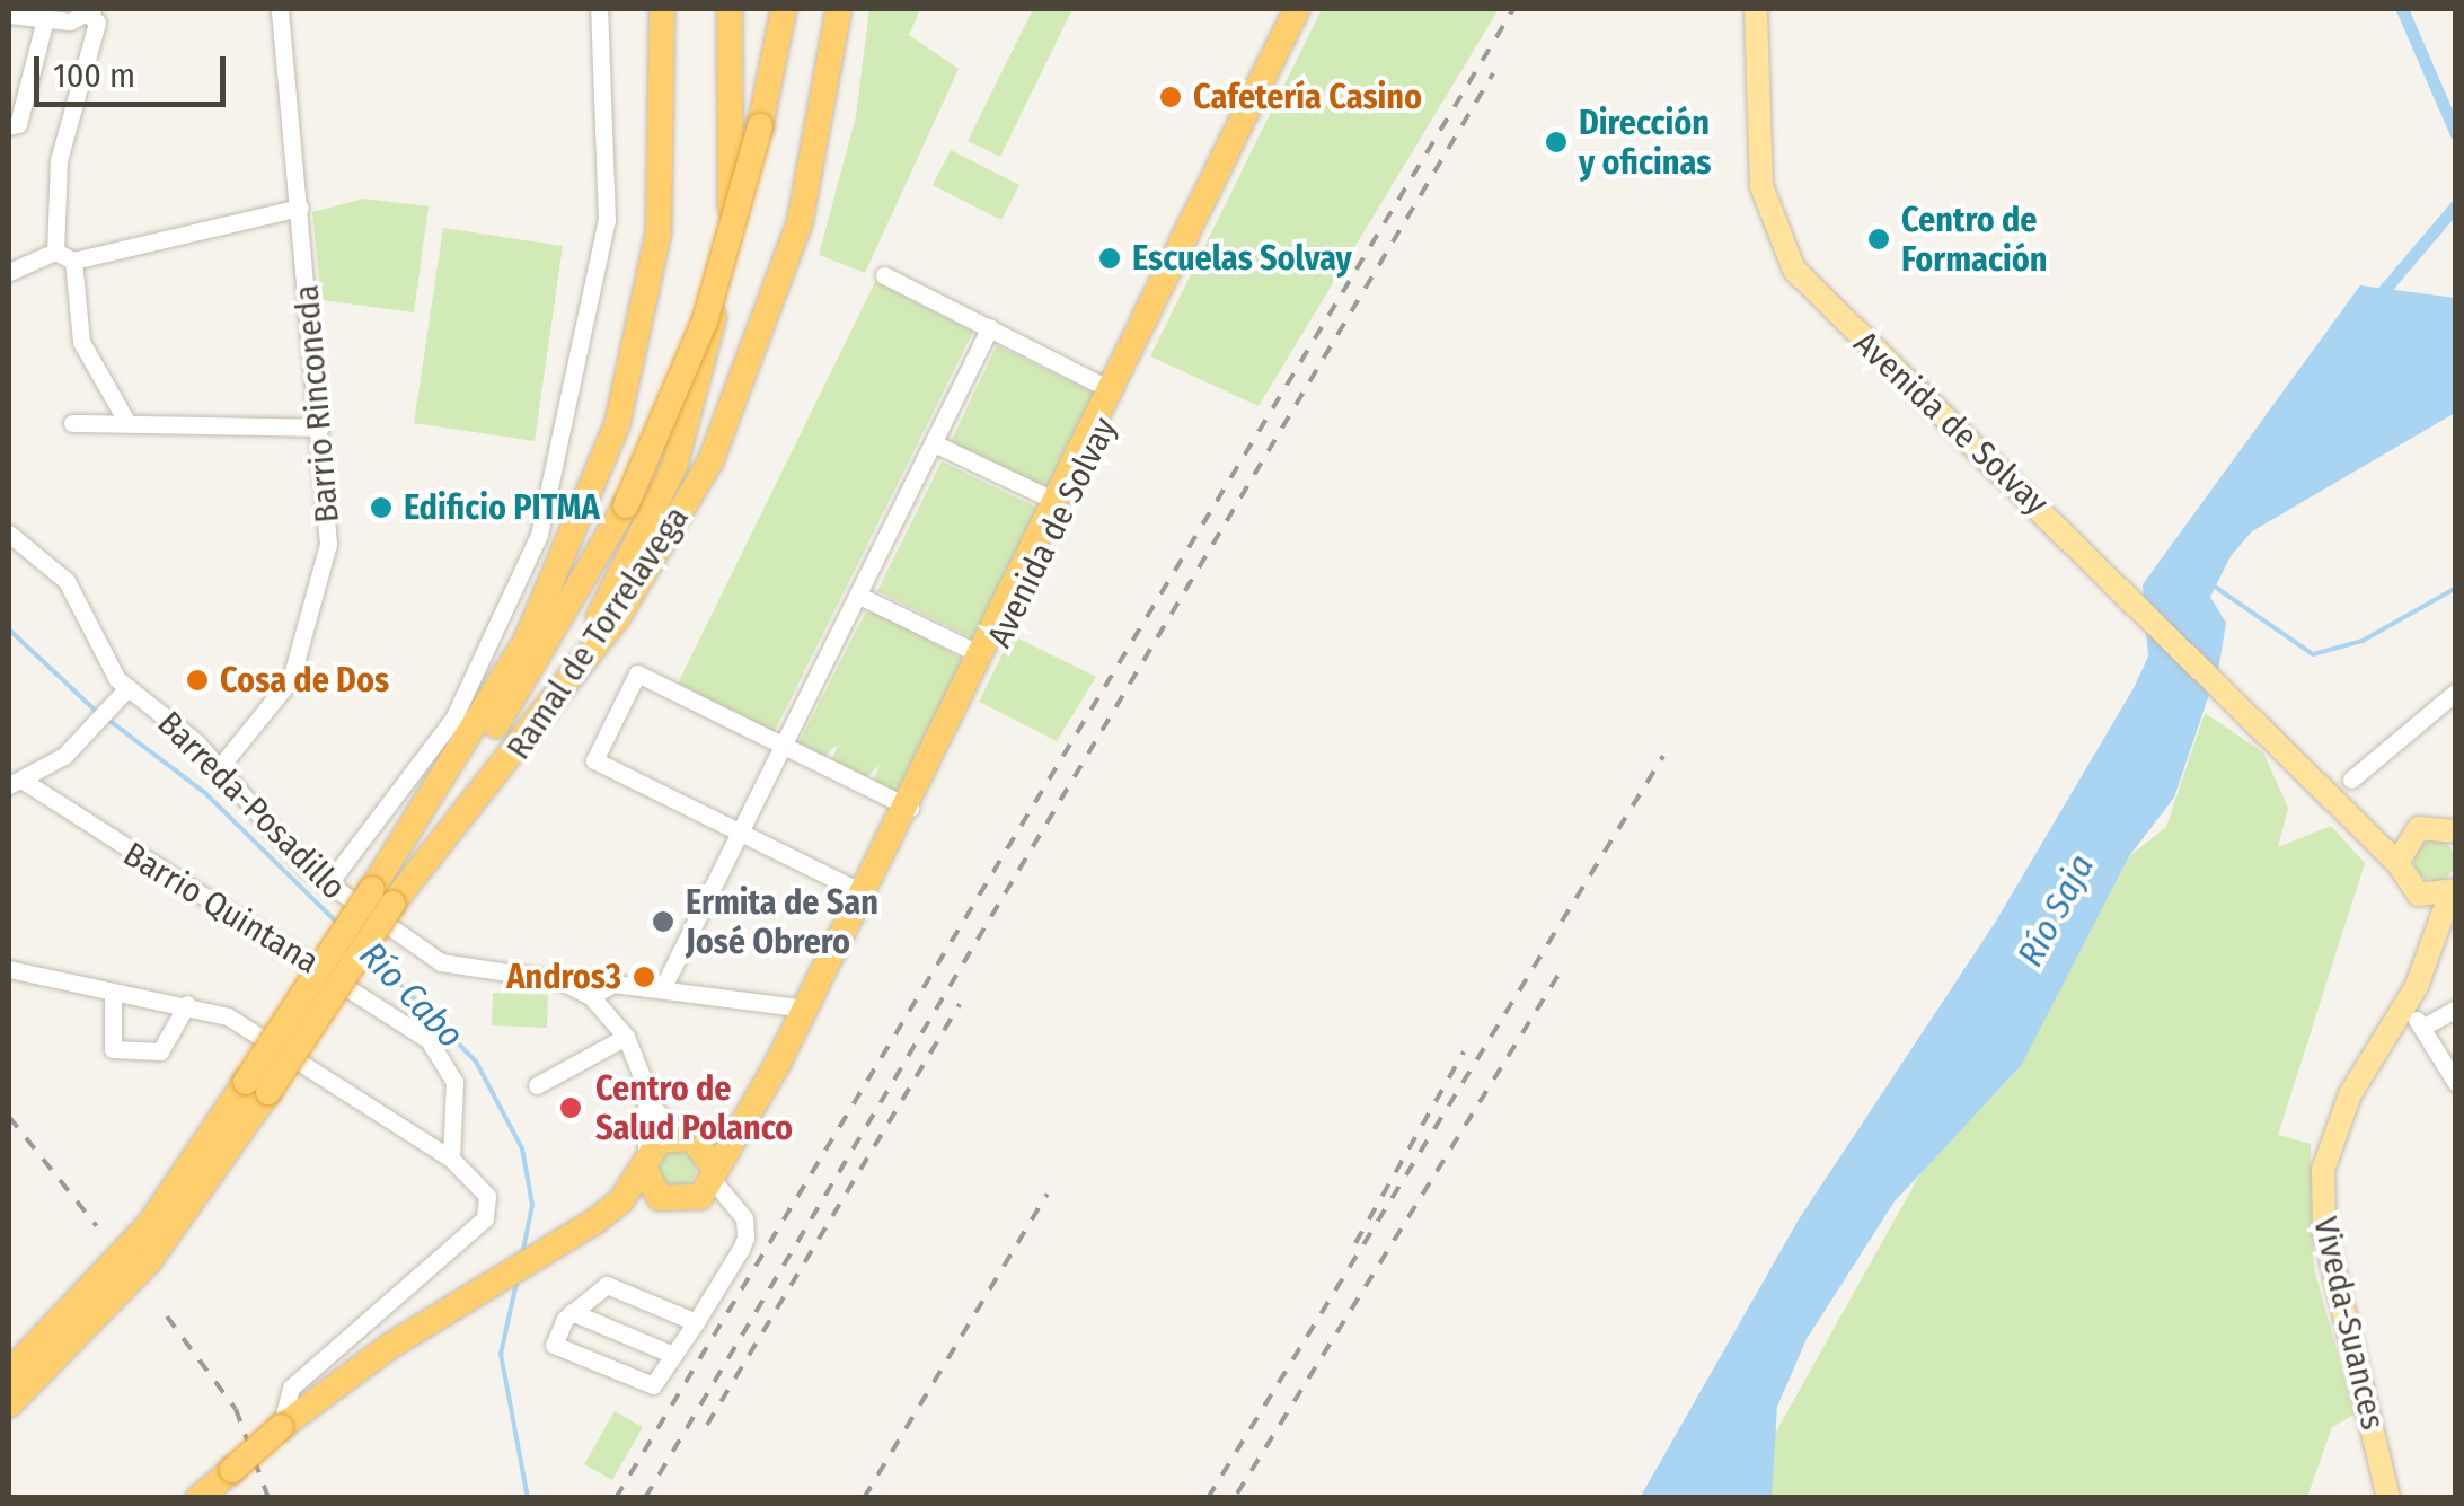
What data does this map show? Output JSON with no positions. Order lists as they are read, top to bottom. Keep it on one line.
{"streets":{"highway":["Avenida de Solvay","Ramal de Torrelavega"],"main road":["Viveda-Suances"],"street":["Barrio Rinconeda","Barreda-Posadillo","Barrio Quintana"]},"crossings":[["Barrio Rinconeda","Barreda-Posadillo"]],"water":["Río Saja","Río Cabo"],"places":["Cafetería Casino","Dirección y oficinas","Centro de Formación","Escuelas Solvay","Edificio PITMA","Cosa de Dos","Ermita de San José Obrero","Andros3","Centro de Salud Polanco"],"scale_bar":"100 m"}
